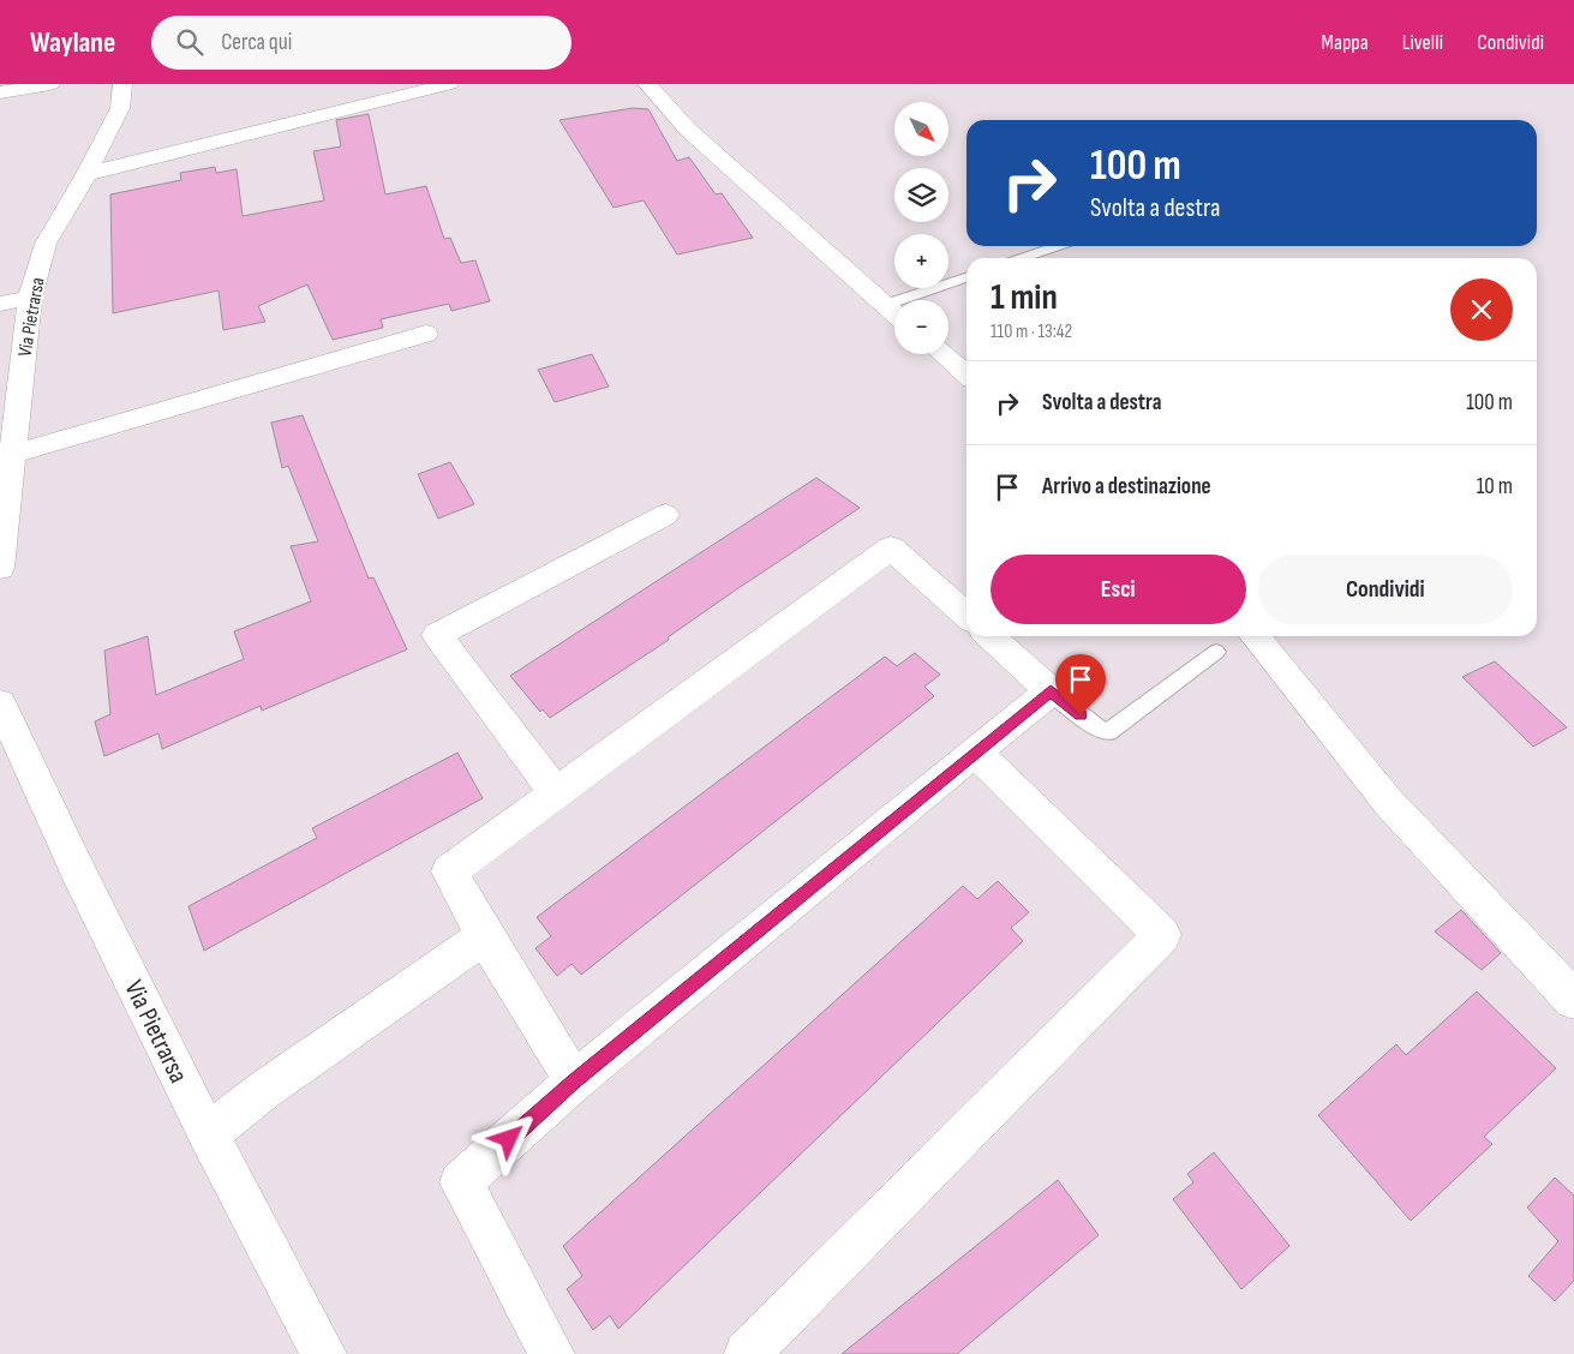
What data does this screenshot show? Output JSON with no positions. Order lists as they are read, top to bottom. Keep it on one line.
{"streets":{"street":["Via Pietrarsa"]},"north":"bottom right","page":{"header":"Waylane","search":"Cerca qui","nav":["Mappa","Livelli","Condividi"],"map_buttons":["+","−"],"turn":["100 m","Svolta a destra"],"heading":["1 min","110 m · 13:42"],"list":[{"name":"Svolta a destra","value":"100 m"},{"name":"Arrivo a destinazione","value":"10 m"}],"buttons":["Esci","Condividi"]}}
